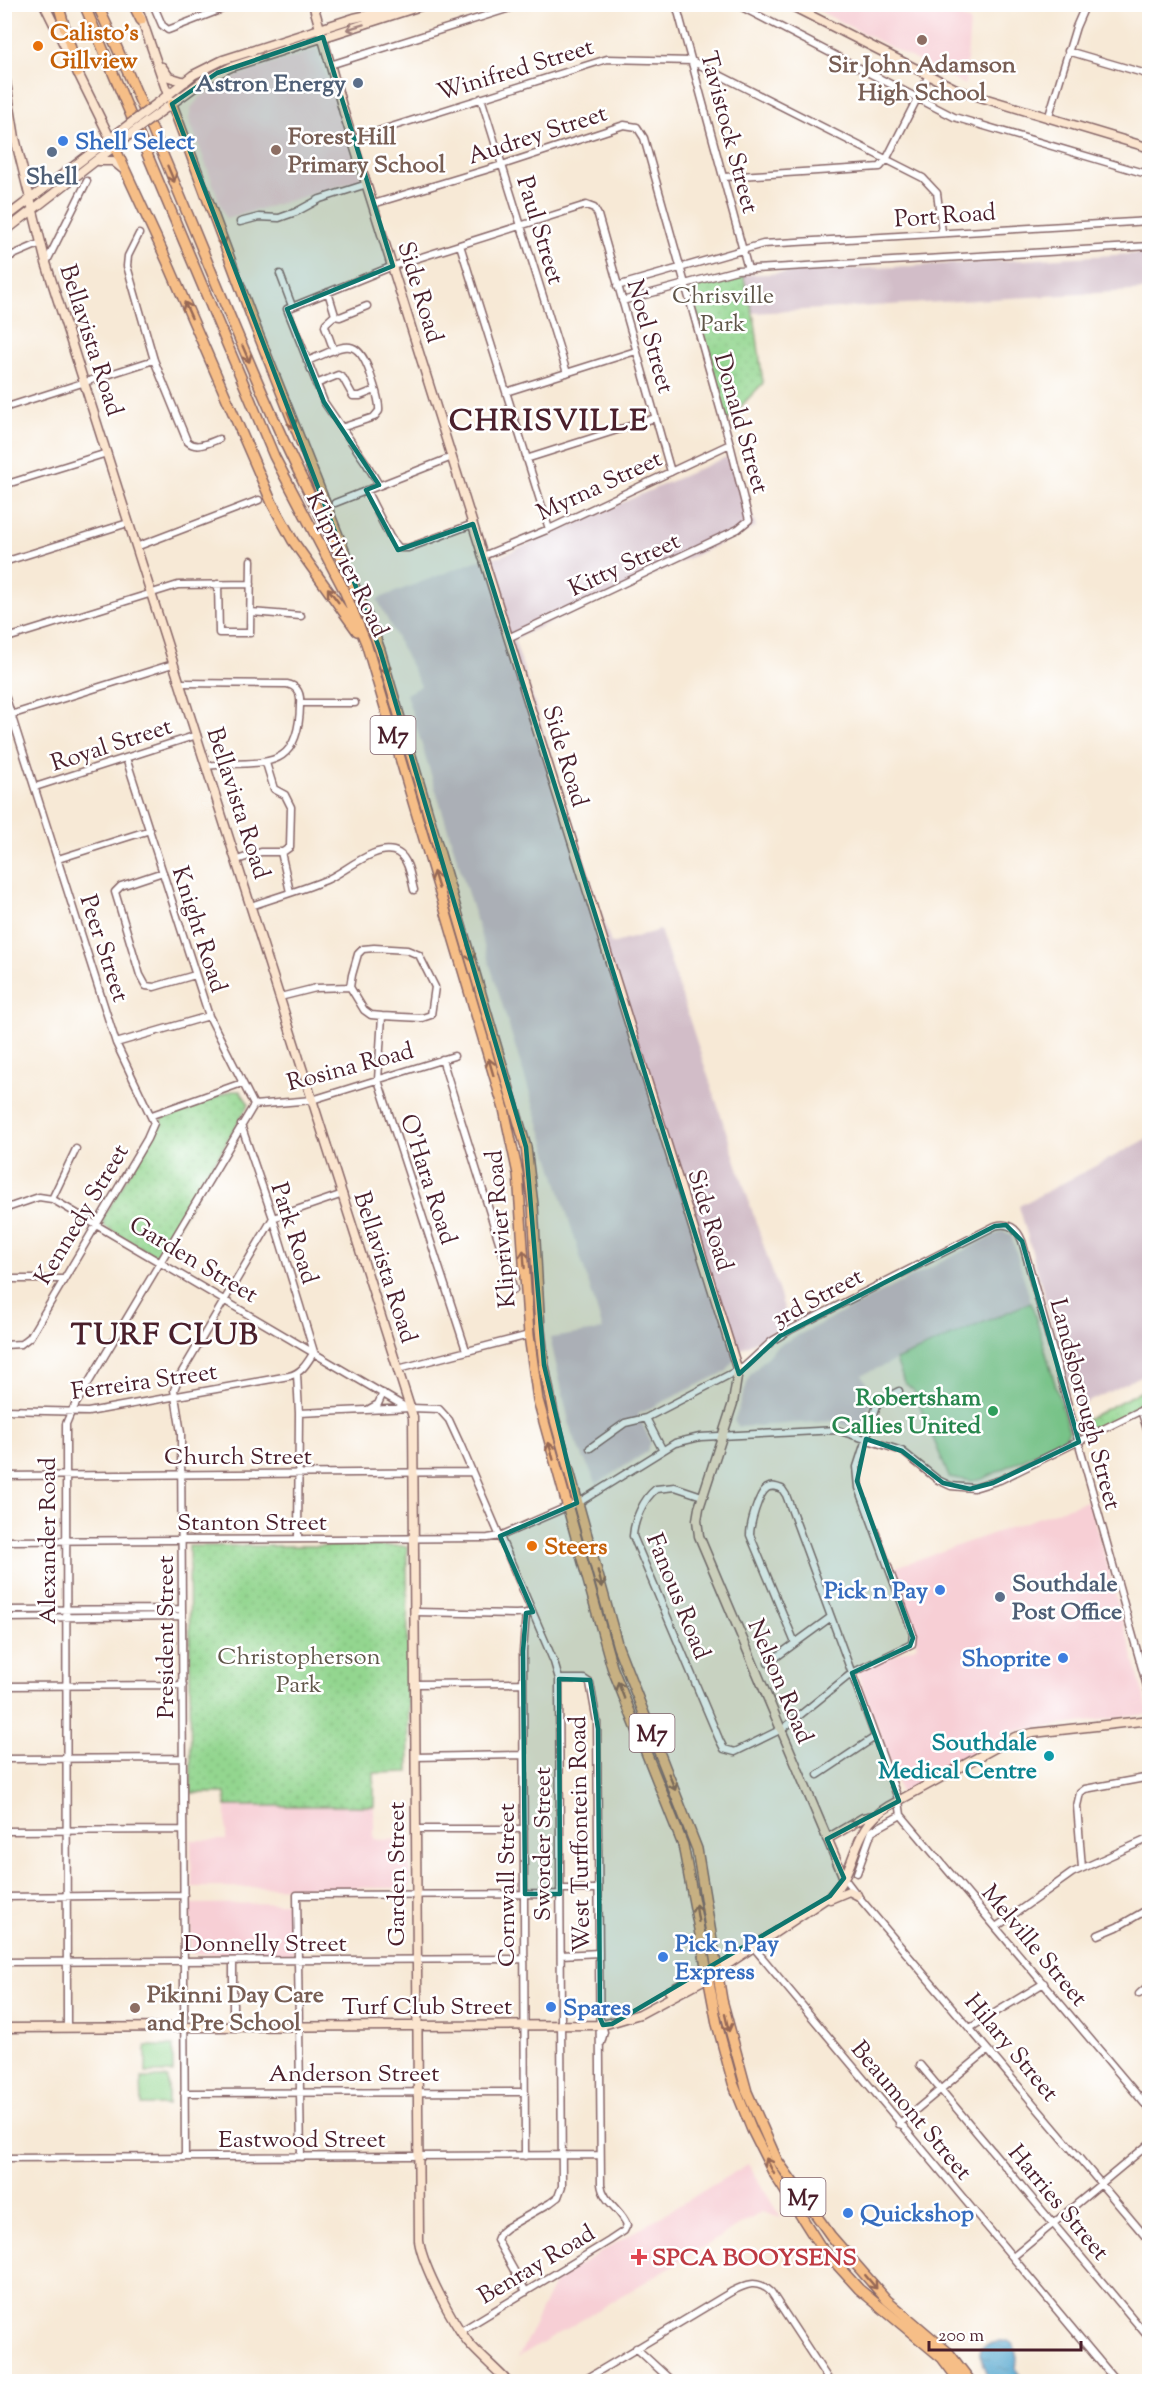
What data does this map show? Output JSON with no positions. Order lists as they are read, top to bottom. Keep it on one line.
{"streets":{"main road":["Kliprivier Road","M7"],"street":["Winifred Street","Tavistock Street","Audrey Street","Port Road","Paul Street","Side Road","Noel Street","Bellavista Road","Donald Street","Myrna Street","Kitty Street","Royal Street","Knight Road","Peer Street","Rosina Road","O'Hara Road","Kennedy Street","Park Road","Garden Street","3rd Street","Ferreira Street","Landsborough Street","Church Street","Stanton Street","Alexander Road","Fanous Road","President Street","Nelson Road","West Turffontein Road","Sworder Street","Cornwall Street","Donnelly Street","Melville Street","Turf Club Street","Hilary Street","Anderson Street","Beaumont Street","Eastwood Street","Harries Street","Benray Road"]},"crossings":[["Winifred Street","Tavistock Street"],["Winifred Street","Paul Street"],["Winifred Street","Side Road"],["Tavistock Street","Port Road"],["Audrey Street","Paul Street"],["Audrey Street","Side Road"],["Audrey Street","Donald Street"],["Port Road","Noel Street"],["Port Road","Donald Street"],["Paul Street","Noel Street"],["Side Road","Myrna Street"],["Side Road","Kitty Street"],["Side Road","3rd Street"],["Side Road","Stanton Street"],["Side Road","Fanous Road"],["Side Road","Nelson Road"],["Noel Street","Myrna Street"],["Bellavista Road","Royal Street"],["Bellavista Road","Rosina Road"],["Bellavista Road","Garden Street"],["Bellavista Road","Sworder Street"],["Donald Street","Myrna Street"],["Donald Street","Kitty Street"],["Kliprivier Road","Stanton Street"],["Kliprivier Road","Turf Club Street"],["Royal Street","Knight Road"],["Royal Street","Peer Street"],["Knight Road","Rosina Road"],["Knight Road","Alexander Road"],["Peer Street","Kennedy Street"],["Rosina Road","O'Hara Road"],["Rosina Road","Alexander Road"],["Kennedy Street","Garden Street"],["Park Road","Garden Street"],["Park Road","Alexander Road"],["Park Road","President Street"],["Garden Street","Church Street"],["Garden Street","Stanton Street"],["Garden Street","Alexander Road"],["Garden Street","President Street"],["Garden Street","Sworder Street"],["Garden Street","Donnelly Street"],["Garden Street","Turf Club Street"],["Garden Street","Anderson Street"],["Garden Street","Eastwood Street"],["Garden Street","Benray Road"],["3rd Street","Landsborough Street"],["Ferreira Street","Alexander Road"],["Ferreira Street","President Street"],["Landsborough Street","Stanton Street"],["Church Street","Alexander Road"],["Church Street","President Street"],["Church Street","Sworder Street"],["Stanton Street","Alexander Road"],["Stanton Street","President Street"],["Stanton Street","Sworder Street"],["Alexander Road","Donnelly Street"],["Alexander Road","Turf Club Street"],["Fanous Road","Nelson Road"],["President Street","Donnelly Street"],["President Street","Turf Club Street"],["President Street","Anderson Street"],["President Street","Eastwood Street"],["Nelson Road","Hilary Street"],["West Turffontein Road","Sworder Street"],["West Turffontein Road","Turf Club Street"],["West Turffontein Road","Eastwood Street"],["West Turffontein Road","Benray Road"],["Sworder Street","Cornwall Street"],["Sworder Street","Turf Club Street"],["Sworder Street","Eastwood Street"],["Sworder Street","Benray Road"],["Cornwall Street","Donnelly Street"],["Cornwall Street","Turf Club Street"],["Cornwall Street","Anderson Street"],["Cornwall Street","Eastwood Street"],["Turf Club Street","Beaumont Street"]],"districts":["CHRISVILLE","TURF CLUB"],"parks":["Chrisville Park","Christopherson Park"],"places":{"other":["Sir John Adamson High School","Calisto's Gillview","Astron Energy","Shell Select","Forest Hill Primary School","Shell","Robertsham Callies United","Steers","Pick n Pay","Southdale Post Office","Shoprite","Southdale Medical Centre","Pick n Pay Express","Spares","Pikinni Day Care and Pre School","Quickshop"],"health":["SPCA BOOYSENS"]},"scale_bar":"200 m"}
